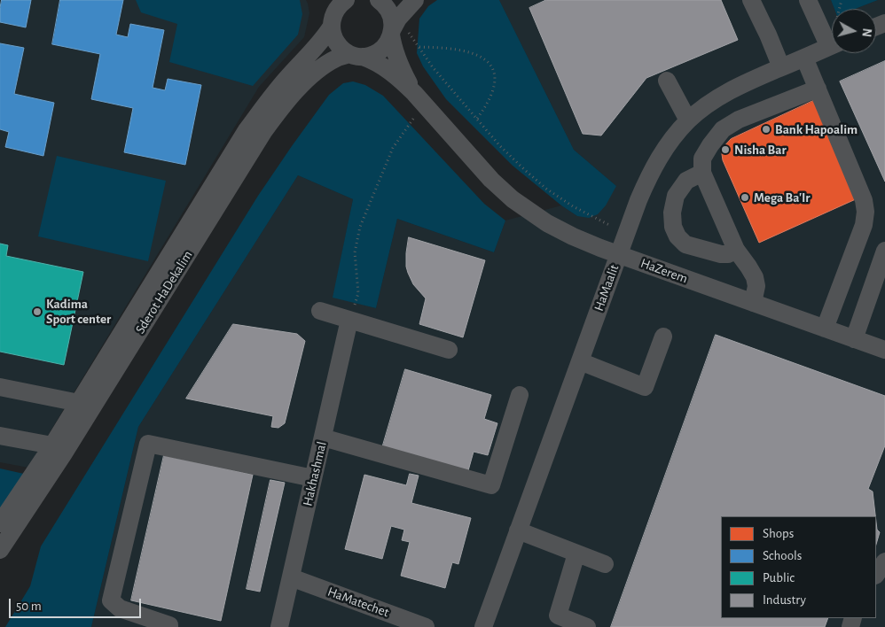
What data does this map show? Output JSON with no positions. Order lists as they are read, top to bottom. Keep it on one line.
{"streets":{"street":["HaZerem","HaMaalit","Sderot HaDekalim","Hakhashmal","HaMatechet"]},"crossings":[["HaZerem","HaMaalit"],["HaZerem","Sderot HaDekalim"],["Hakhashmal","HaMatechet"]],"places":["Bank Hapoalim","Nisha Bar","Mega Ba'Ir","Kadima Sport center"],"legend":["Shops","Schools","Public","Industry"],"scale_bar":"50 m","north":"right"}
